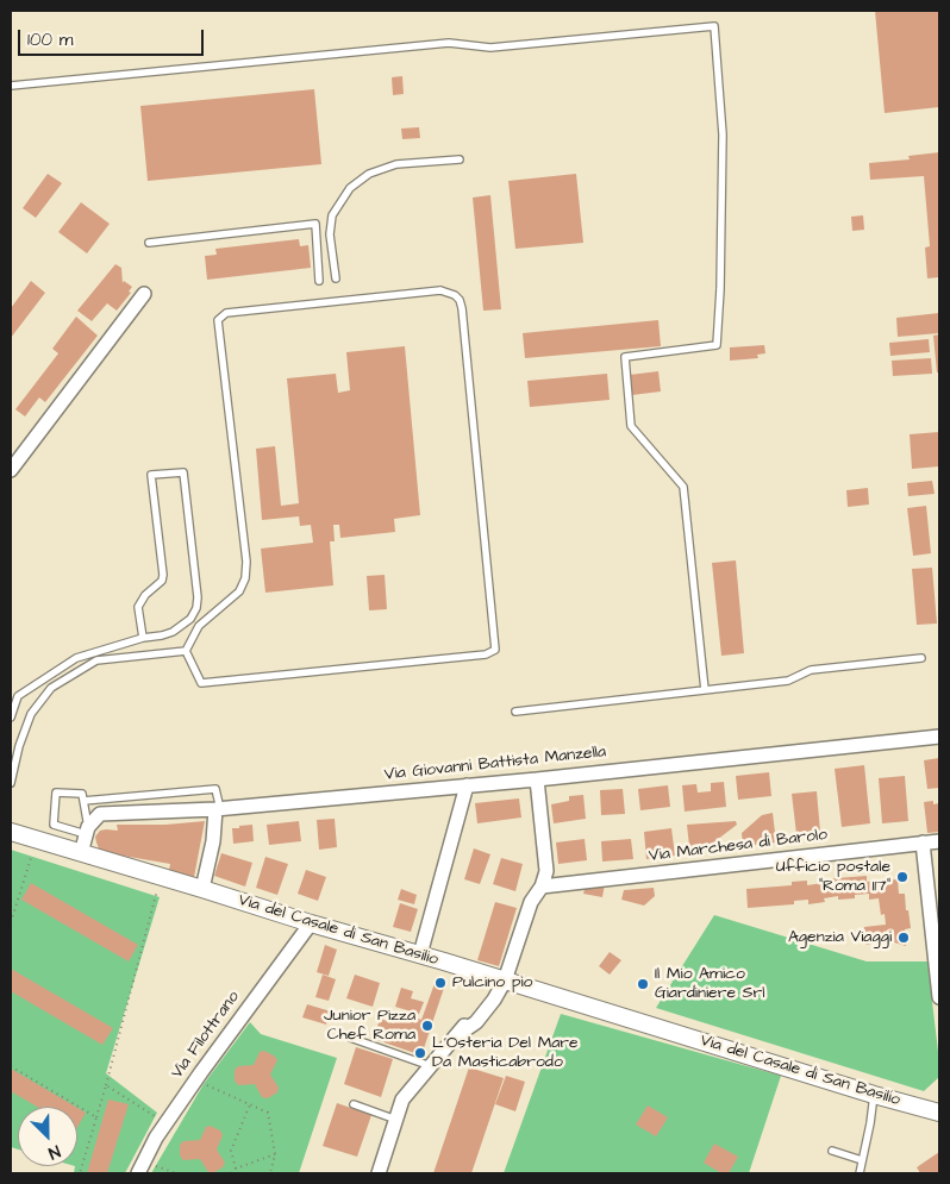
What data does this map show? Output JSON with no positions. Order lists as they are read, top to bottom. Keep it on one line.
{"streets":{"street":["Via Giovanni Battista Manzella","Via Marchesa di Barolo","Via del Casale di San Basilio","Via Filottrano"]},"crossings":[["Via del Casale di San Basilio","Via Filottrano"]],"places":["Ufficio postale \"Roma 117\"","Agenzia Viaggi","Pulcino pio","Il Mio Amico Giardiniere Srl","Junior Pizza Chef Roma","L'Osteria Del Mare Da Masticabrodo"],"scale_bar":"100 m","north":"bottom right"}
